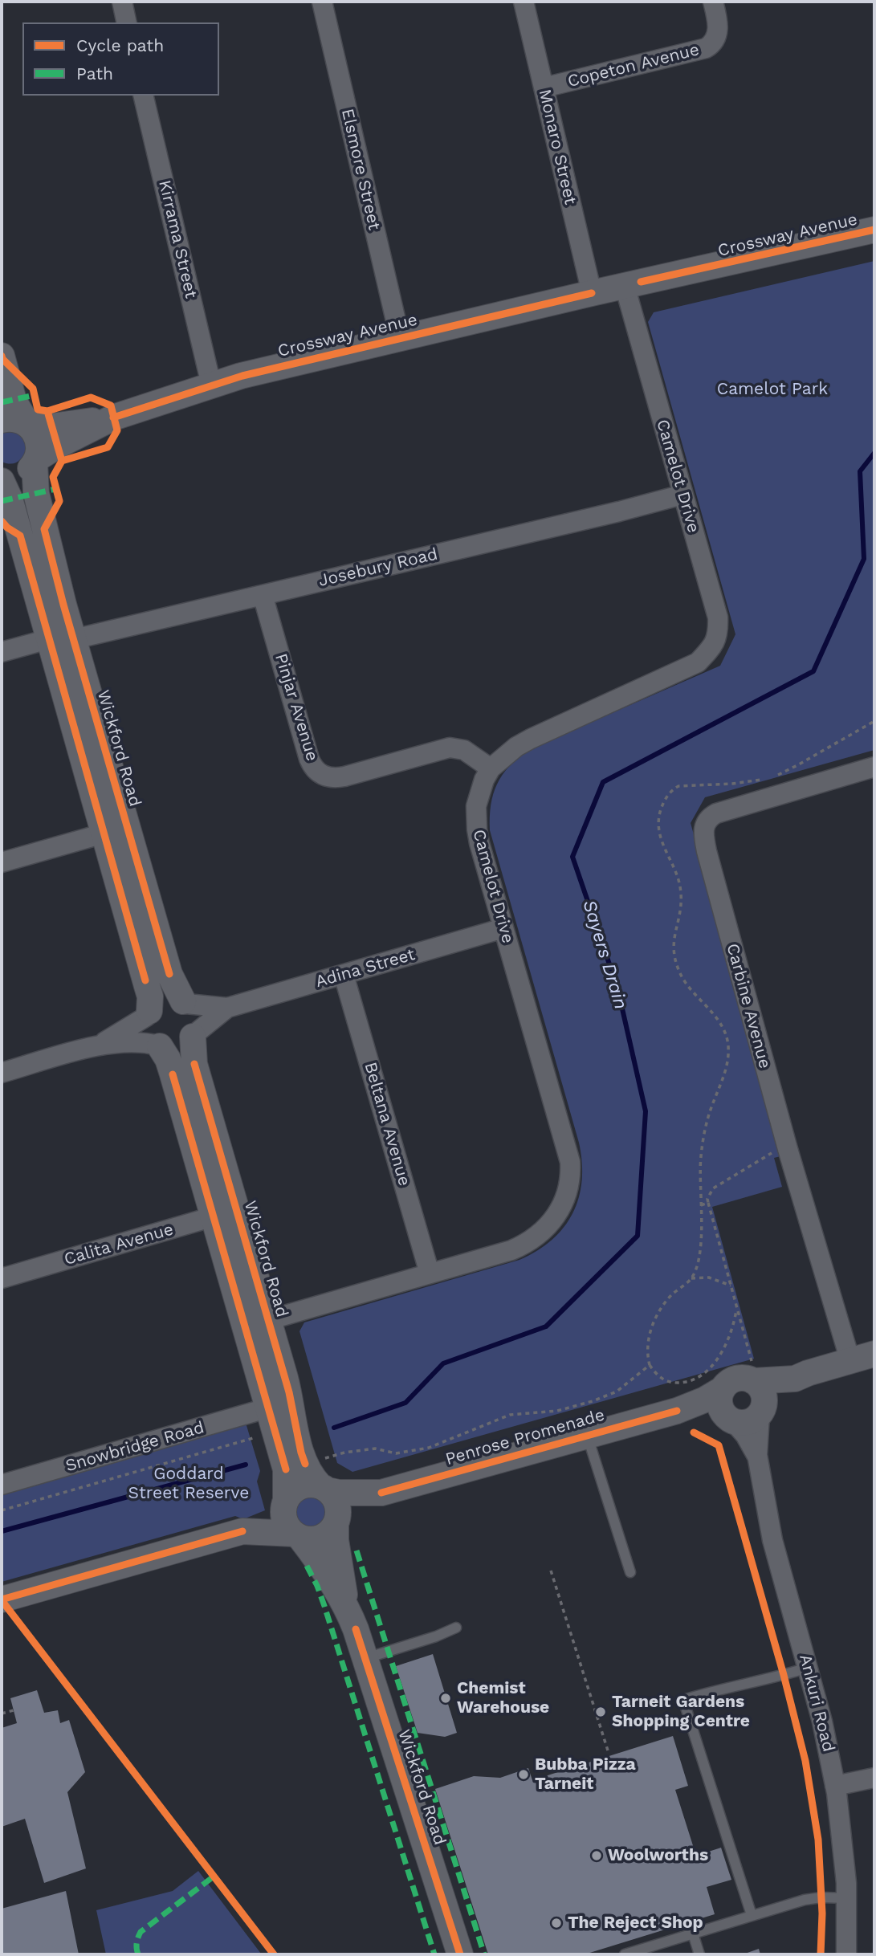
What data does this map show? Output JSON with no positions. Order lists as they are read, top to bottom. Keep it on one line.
{"streets":{"street":["Copeton Avenue","Monaro Street","Elsmore Street","Crossway Avenue","Kirrama Street","Camelot Drive","Josebury Road","Pinjar Avenue","Wickford Road","Adina Street","Carbine Avenue","Beltana Avenue","Calita Avenue","Penrose Promenade","Snowbridge Road","Ankuri Road"]},"crossings":[["Copeton Avenue","Monaro Street"],["Monaro Street","Crossway Avenue"],["Elsmore Street","Crossway Avenue"],["Crossway Avenue","Kirrama Street"],["Crossway Avenue","Camelot Drive"],["Crossway Avenue","Wickford Road"],["Camelot Drive","Josebury Road"],["Camelot Drive","Pinjar Avenue"],["Camelot Drive","Wickford Road"],["Camelot Drive","Adina Street"],["Camelot Drive","Beltana Avenue"],["Josebury Road","Pinjar Avenue"],["Josebury Road","Wickford Road"],["Wickford Road","Adina Street"],["Wickford Road","Calita Avenue"],["Wickford Road","Penrose Promenade"],["Wickford Road","Snowbridge Road"],["Adina Street","Beltana Avenue"],["Penrose Promenade","Ankuri Road"]],"water":["Sayers Drain"],"parks":["Camelot Park","Goddard Street Reserve"],"places":["Chemist Warehouse","Tarneit Gardens Shopping Centre","Bubba Pizza Tarneit","Woolworths","The Reject Shop"],"legend":["Cycle path","Path"]}
